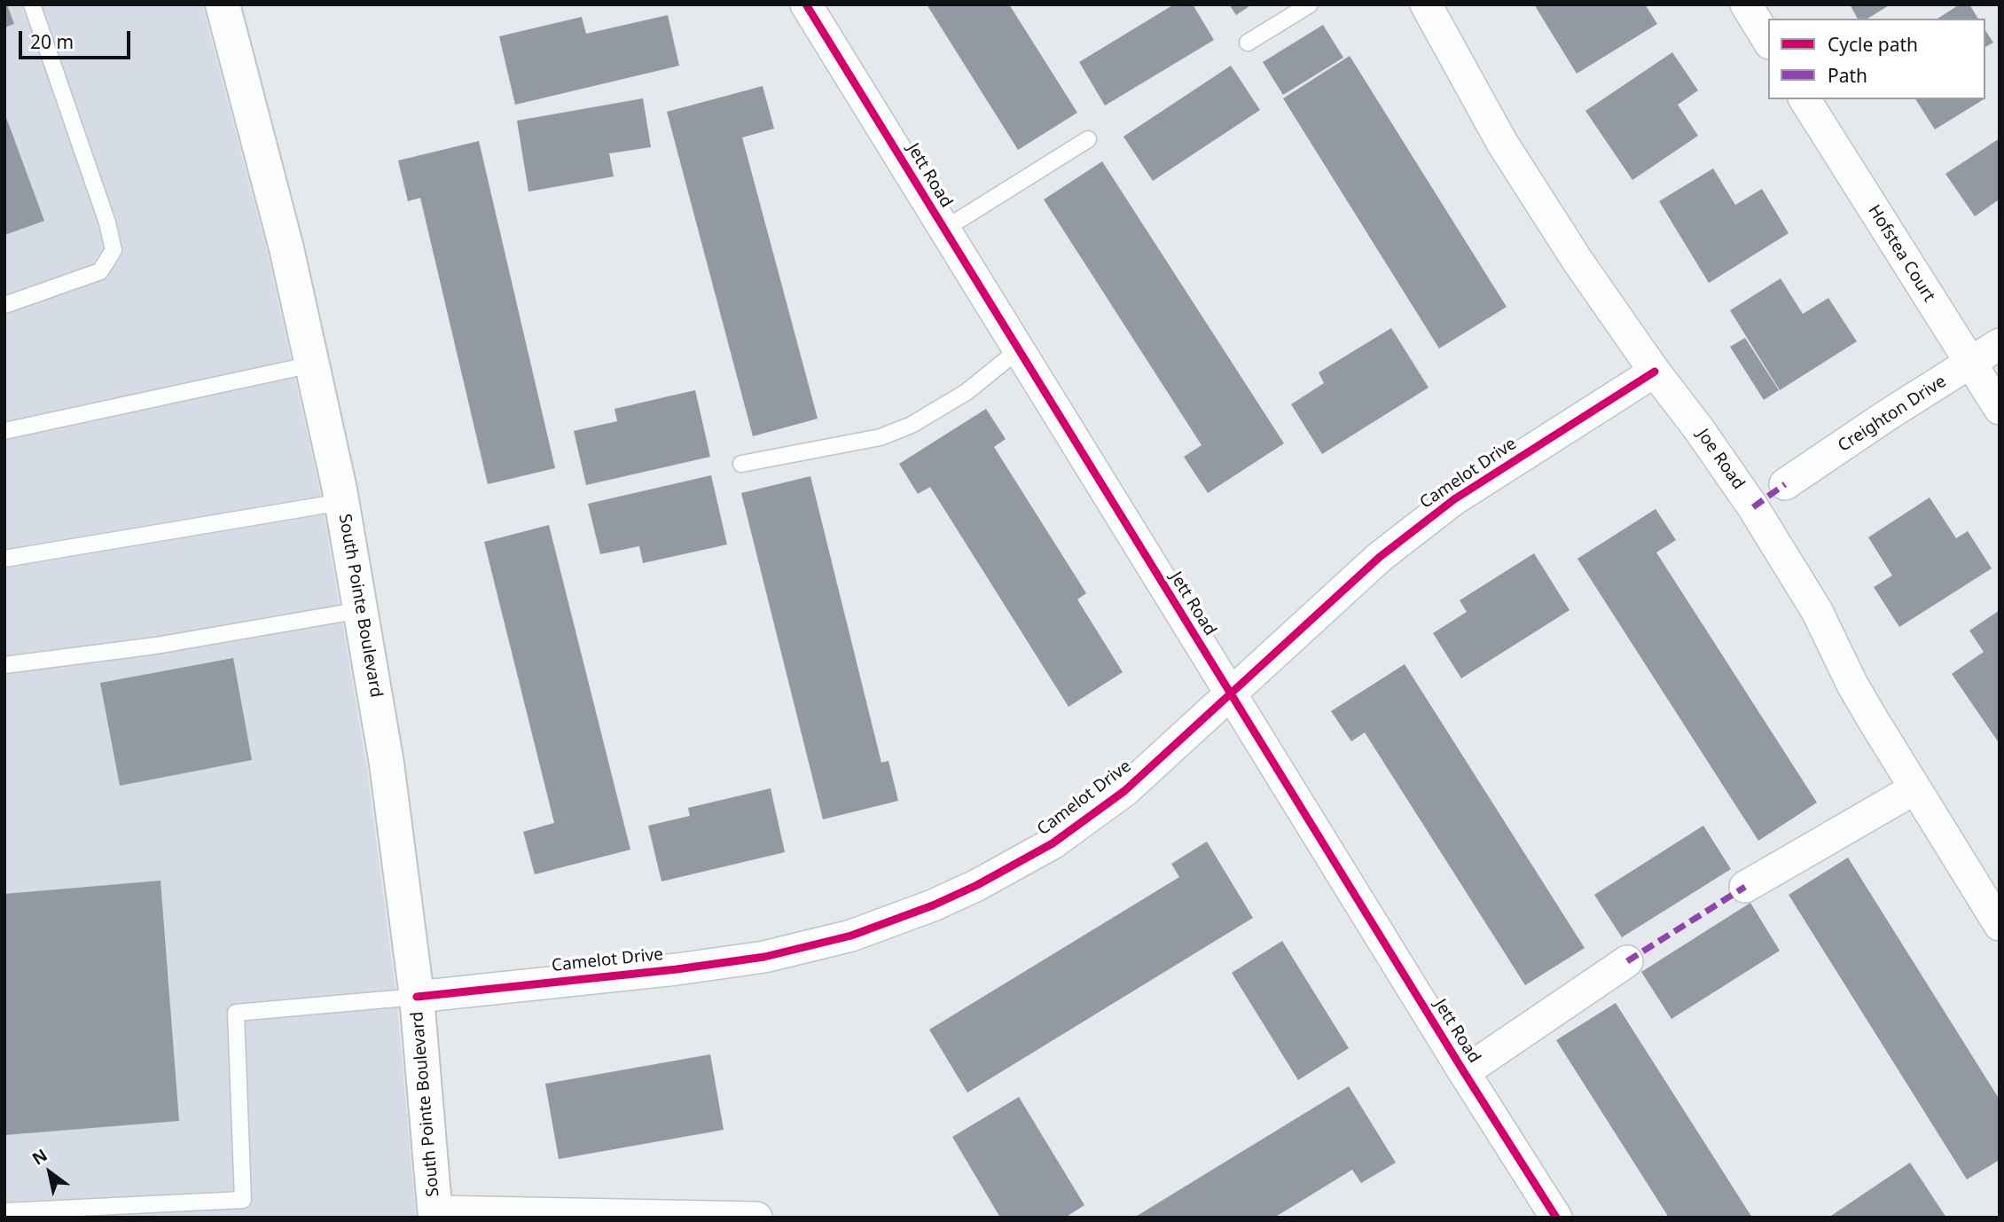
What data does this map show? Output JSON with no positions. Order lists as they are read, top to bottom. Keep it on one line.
{"streets":{"street":["Jett Road","Hofstea Court","Creighton Drive","Joe Road","Camelot Drive","South Pointe Boulevard"]},"crossings":[["Jett Road","Camelot Drive"],["Hofstea Court","Creighton Drive"],["Joe Road","Camelot Drive"],["Camelot Drive","South Pointe Boulevard"]],"legend":["Cycle path","Path"],"scale_bar":"20 m","north":"top left"}
